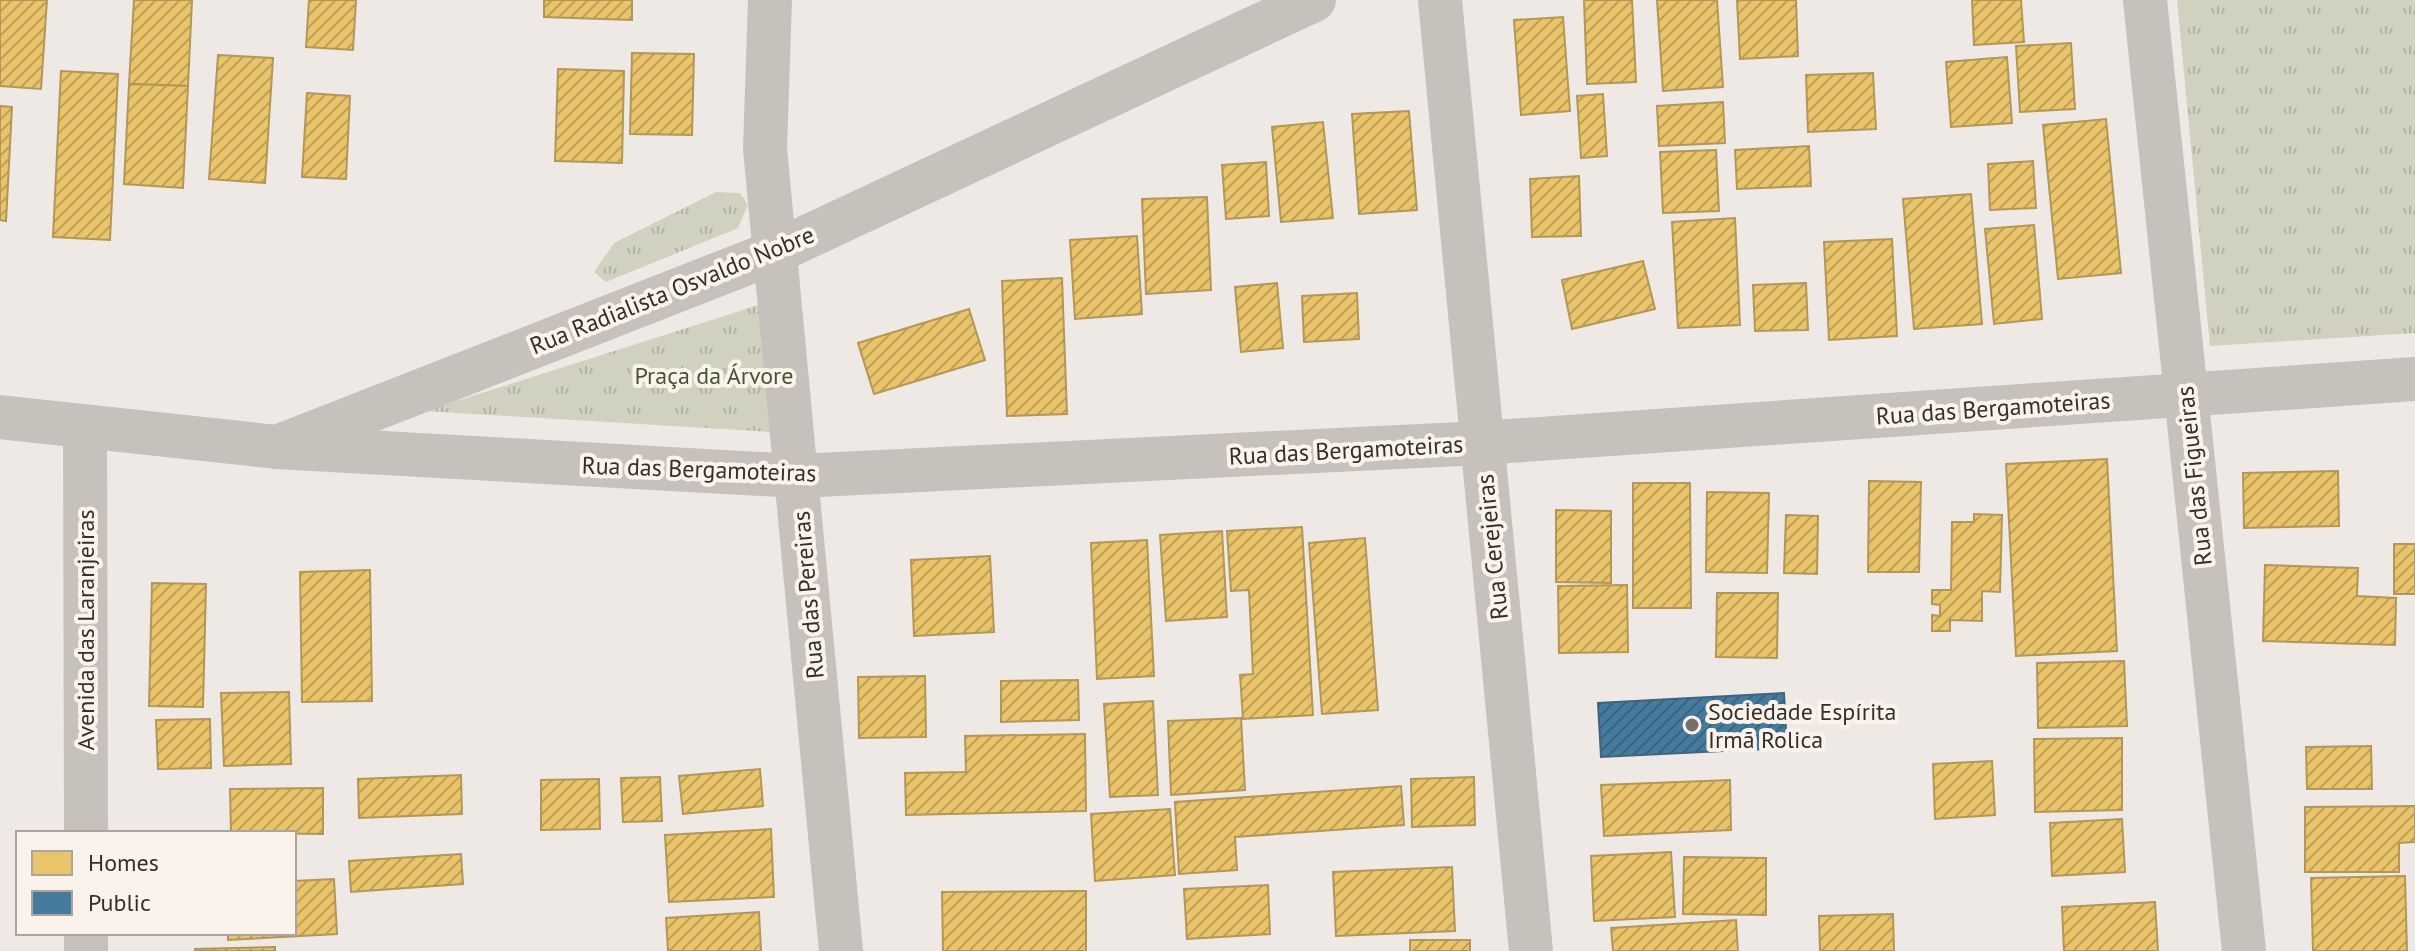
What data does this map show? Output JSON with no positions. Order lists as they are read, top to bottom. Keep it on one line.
{"streets":{"street":["Rua Radialista Osvaldo Nobre","Rua das Bergamoteiras","Rua das Figueiras","Rua Cerejeiras","Rua das Pereiras","Avenida das Laranjeiras"]},"crossings":[["Rua Radialista Osvaldo Nobre","Rua das Bergamoteiras"],["Rua Radialista Osvaldo Nobre","Rua das Pereiras"],["Rua Radialista Osvaldo Nobre","Avenida das Laranjeiras"],["Rua das Bergamoteiras","Rua das Figueiras"],["Rua das Bergamoteiras","Rua Cerejeiras"],["Rua das Bergamoteiras","Rua das Pereiras"]],"parks":["Praça da Árvore"],"places":["Sociedade Espírita Irmã Rolica"],"legend":["Homes","Public"]}
